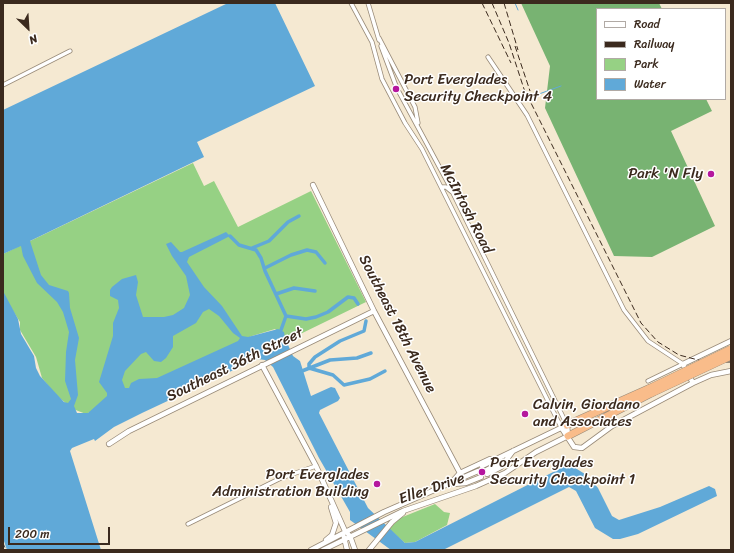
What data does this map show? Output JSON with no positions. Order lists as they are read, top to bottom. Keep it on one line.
{"streets":{"street":["McIntosh Road","Southeast 18th Avenue","Southeast 36th Street","Eller Drive"]},"crossings":[["McIntosh Road","Eller Drive"],["Southeast 18th Avenue","Southeast 36th Street"],["Southeast 18th Avenue","Eller Drive"]],"places":["Port Everglades Security Checkpoint 4","Park 'N Fly","Calvin, Giordano and Associates","Port Everglades Security Checkpoint 1","Port Everglades Administration Building"],"legend":["Road","Railway","Park","Water"],"scale_bar":"200 m","north":"bottom right"}
